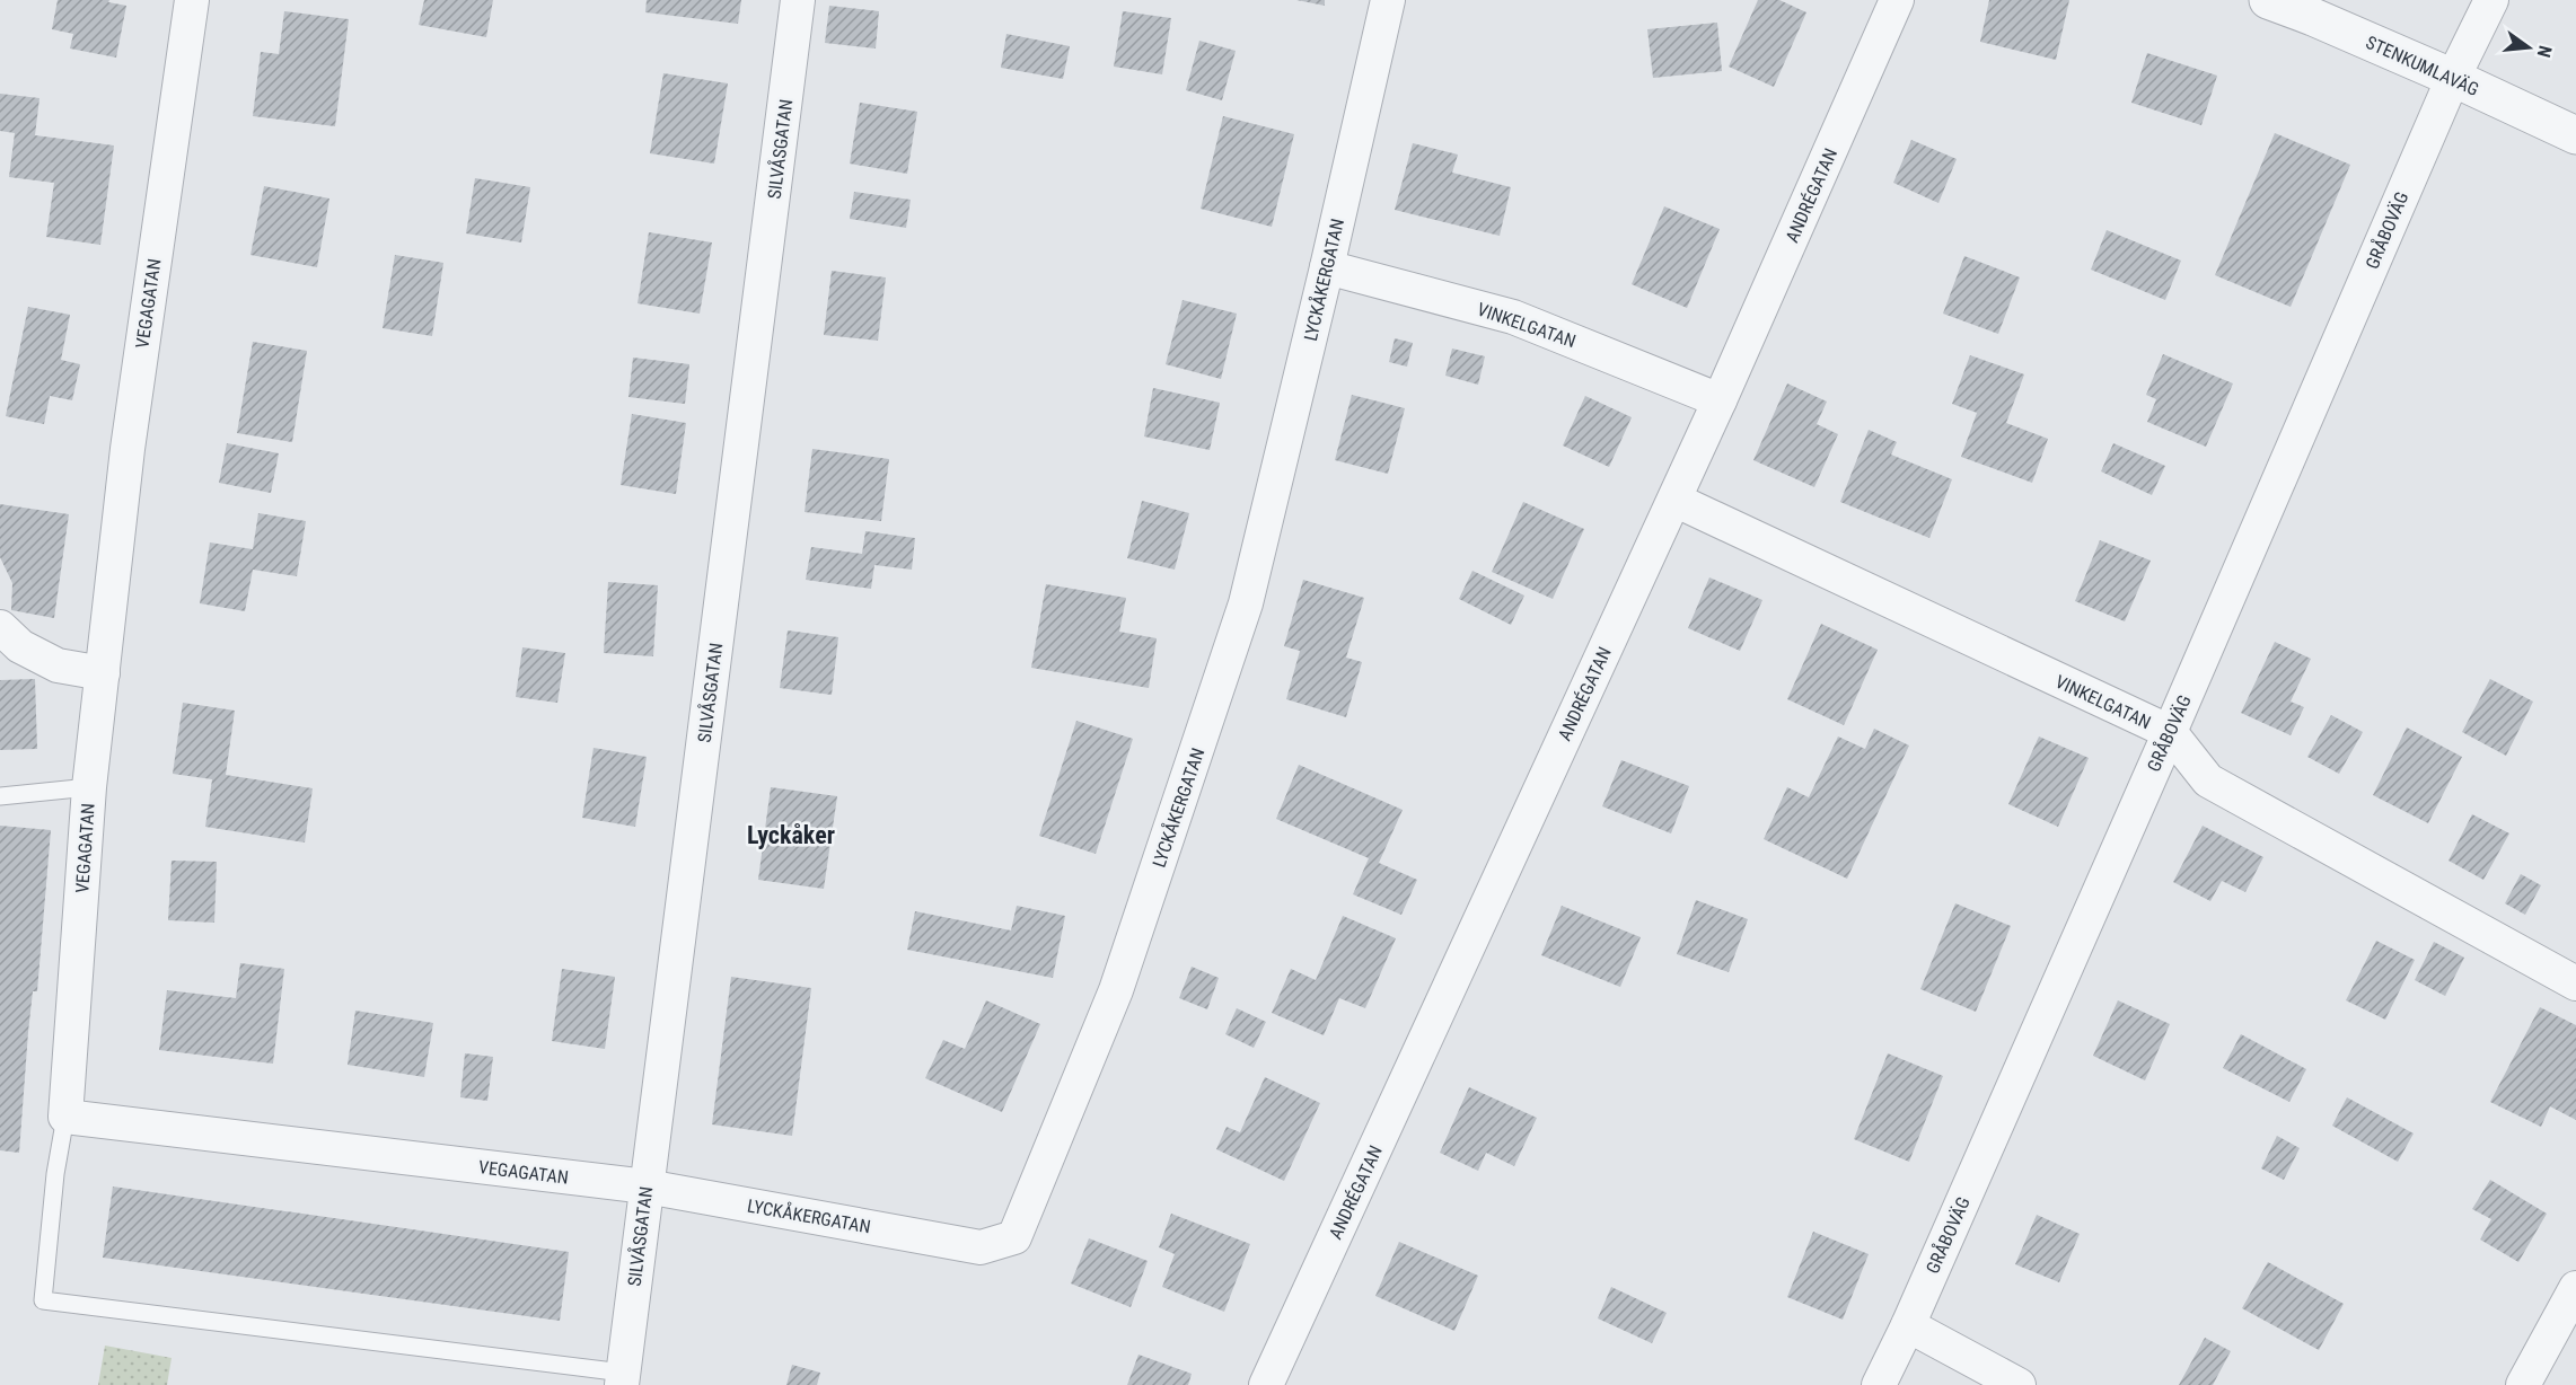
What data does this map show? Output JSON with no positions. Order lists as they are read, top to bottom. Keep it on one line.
{"streets":{"street":["STENKUMLAVÄG","SILVÅSGATAN","ANDRÉGATAN","GRÅBOVÄG","LYCKÅKERGATAN","VEGAGATAN","VINKELGATAN"]},"crossings":[["STENKUMLAVÄG","GRÅBOVÄG"],["SILVÅSGATAN","LYCKÅKERGATAN"],["SILVÅSGATAN","VEGAGATAN"],["ANDRÉGATAN","VINKELGATAN"],["GRÅBOVÄG","VINKELGATAN"],["LYCKÅKERGATAN","VEGAGATAN"],["LYCKÅKERGATAN","VINKELGATAN"]],"districts":["Lyckåker"],"north":"right"}
